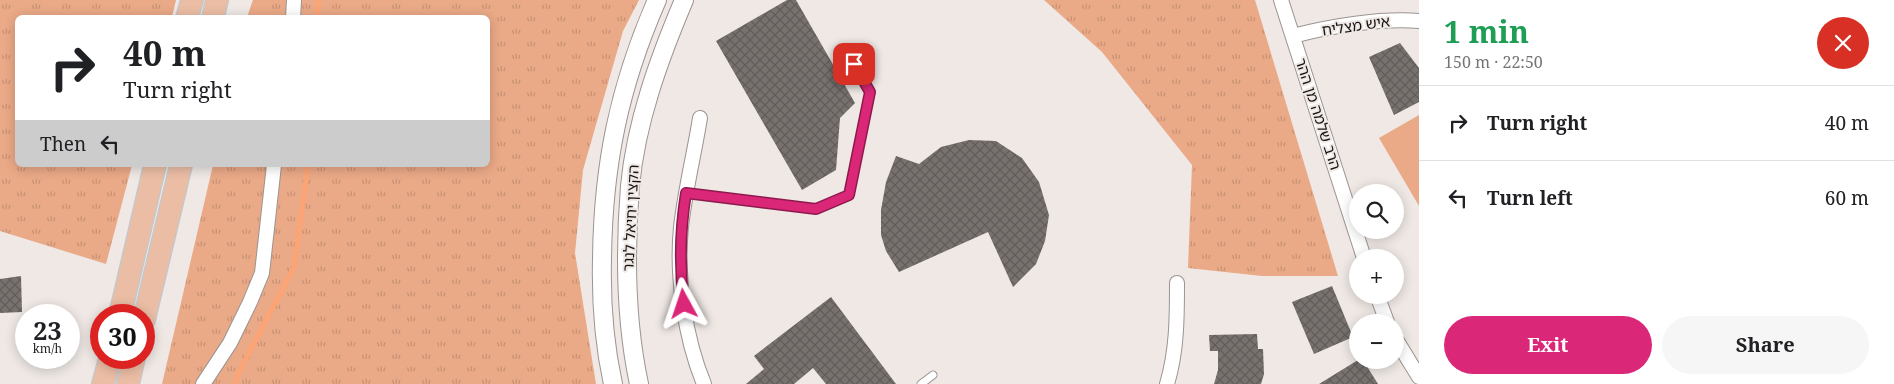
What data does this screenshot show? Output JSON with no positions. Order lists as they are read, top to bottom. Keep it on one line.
{"streets":{"street":["איש מצליח","הרב שלמה מן ההר","הקצין יחיאל לנגר"]},"crossings":[["איש מצליח","הרב שלמה מן ההר"]],"page":{"heading":["1 min","150 m · 22:50"],"turn":["40 m","Turn right"],"list":[{"name":"Turn right","value":"40 m"},{"name":"Turn left","value":"60 m"}],"then":"Then","map_buttons":["+","−"],"speed":"23 km/h","limit":"30","buttons":["Exit","Share"]}}
